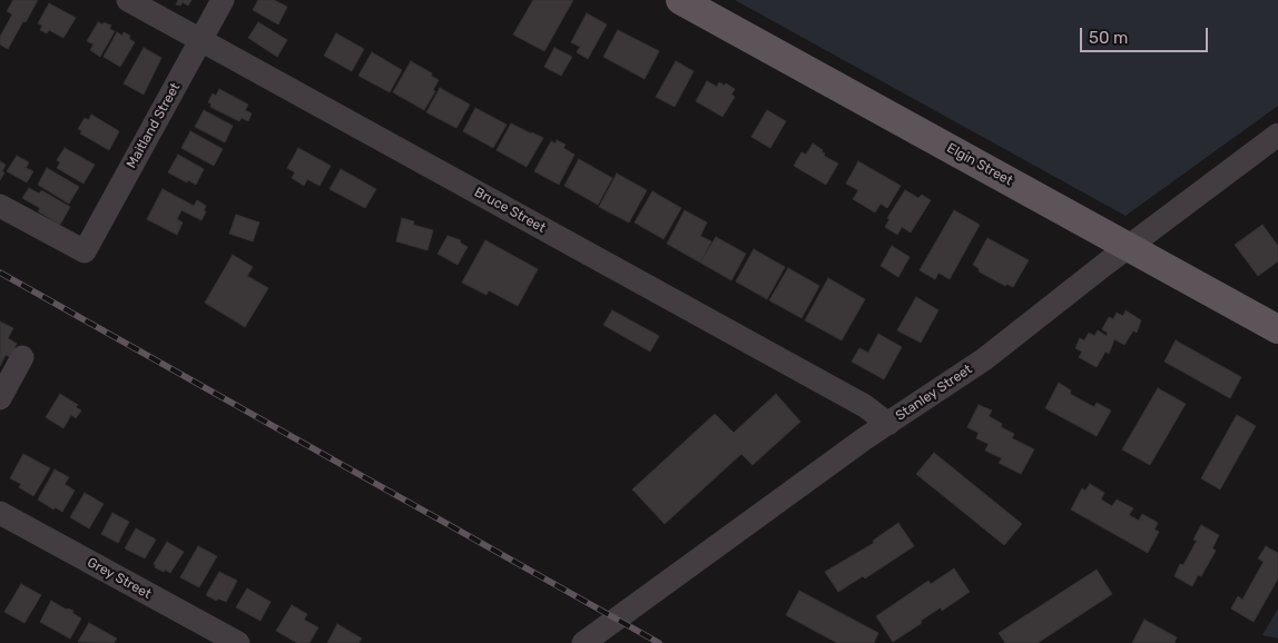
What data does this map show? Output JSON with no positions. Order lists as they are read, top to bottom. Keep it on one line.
{"streets":{"main road":["Elgin Street"],"street":["Maitland Street","Bruce Street","Stanley Street","Grey Street"]},"crossings":[["Maitland Street","Bruce Street"],["Elgin Street","Stanley Street"],["Bruce Street","Stanley Street"]],"scale_bar":"50 m"}
